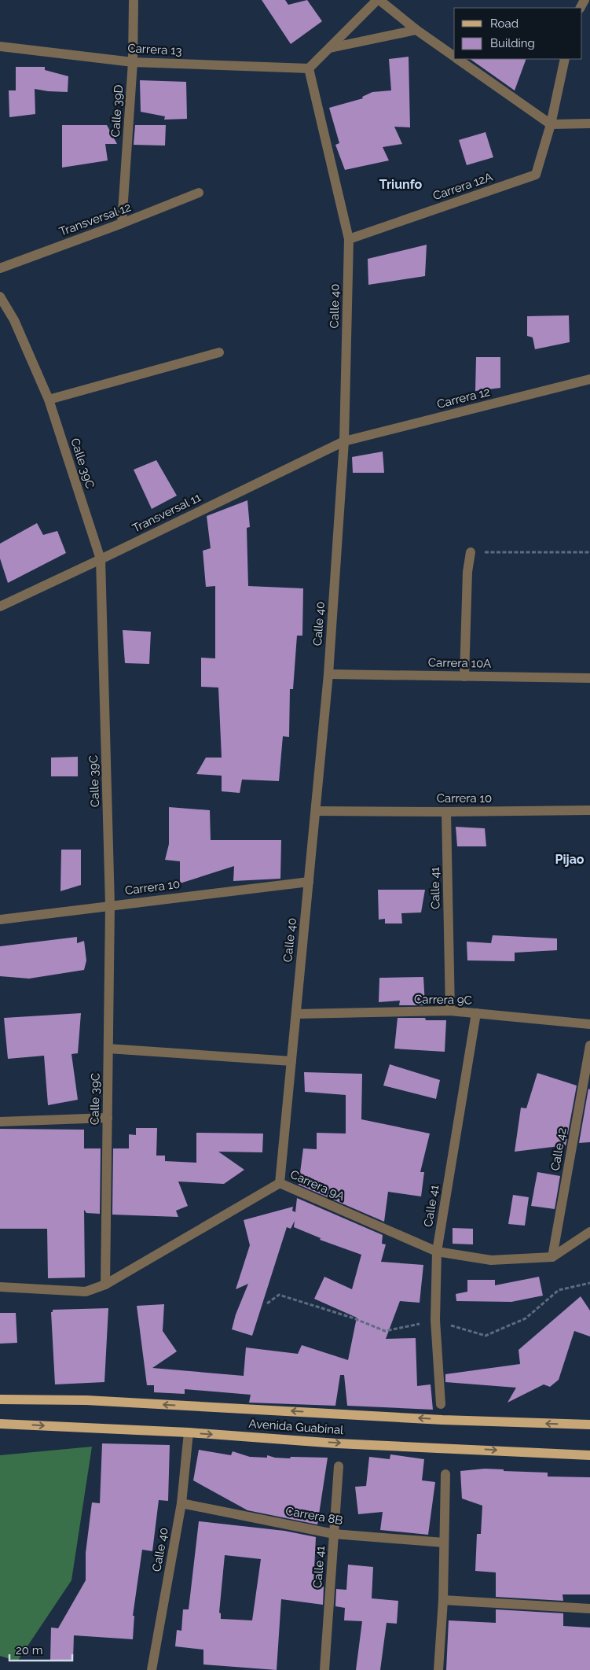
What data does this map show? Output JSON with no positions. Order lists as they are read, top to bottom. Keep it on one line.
{"streets":{"main road":["Avenida Guabinal"],"street":["Carrera 13","Calle 39D","Carrera 12A","Transversal 12","Calle 40","Carrera 12","Calle 39C","Transversal 11","Carrera 10A","Carrera 10","Calle 41","Carrera 9C","Calle 42","Carrera 9A","Carrera 8B"]},"crossings":[["Carrera 13","Calle 39D"],["Carrera 13","Calle 40"],["Calle 39D","Transversal 12"],["Carrera 12A","Calle 40"],["Calle 40","Carrera 12"],["Calle 40","Transversal 11"],["Calle 40","Carrera 10A"],["Calle 40","Carrera 10"],["Calle 40","Carrera 9C"],["Calle 40","Carrera 9A"],["Calle 40","Avenida Guabinal"],["Calle 40","Carrera 8B"],["Carrera 12","Transversal 11"],["Calle 39C","Transversal 11"],["Calle 39C","Carrera 10"],["Calle 39C","Carrera 9A"],["Carrera 10","Calle 41"],["Calle 41","Carrera 9C"],["Calle 41","Carrera 9A"],["Calle 41","Carrera 8B"],["Calle 42","Carrera 9A"]],"districts":["Triunfo","Pijao"],"legend":["Road","Building"],"scale_bar":"20 m"}
